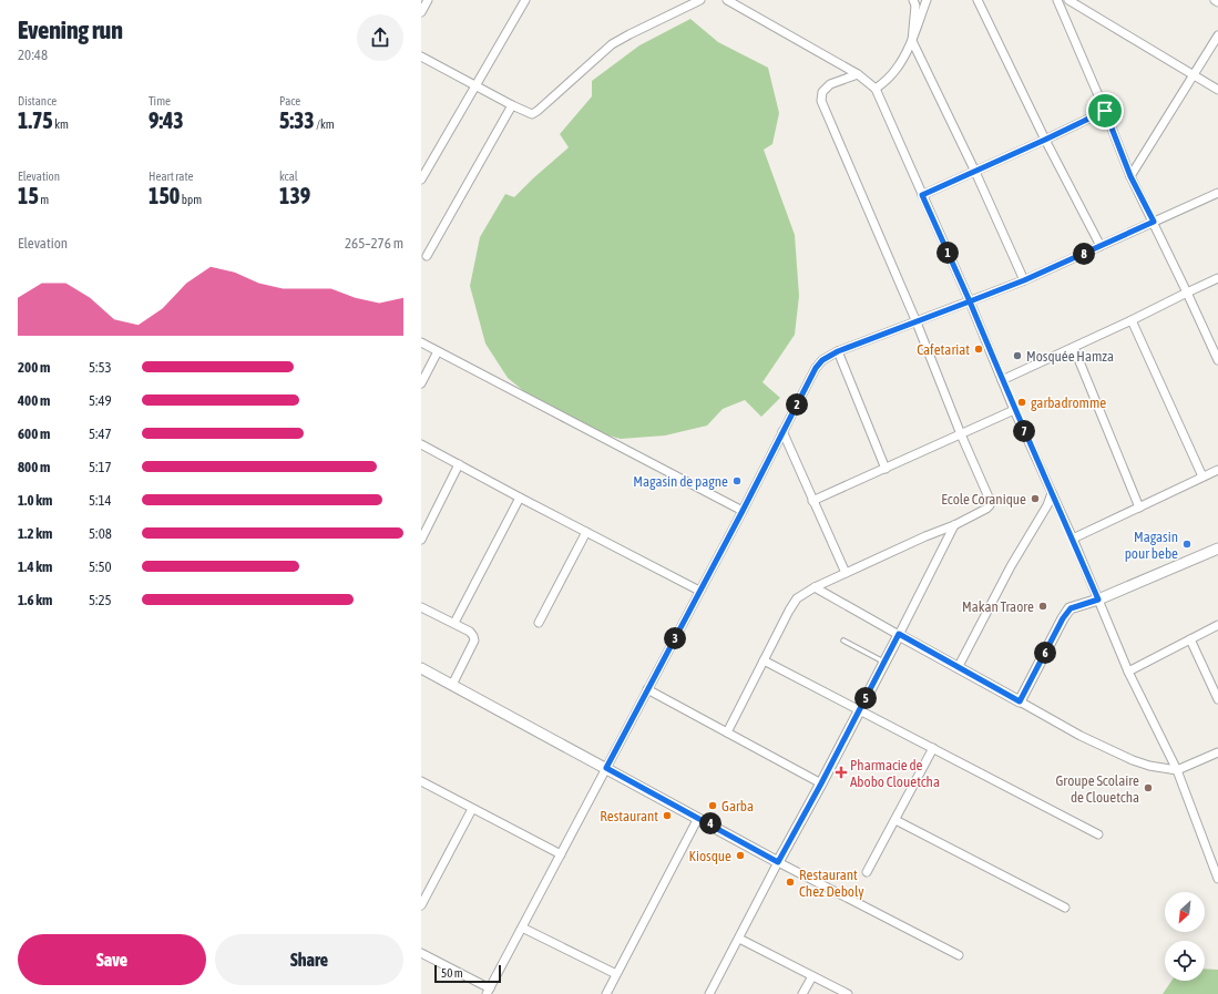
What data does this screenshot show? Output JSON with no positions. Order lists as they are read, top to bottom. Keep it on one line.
{"places":{"other":["Cafetariat","Mosquée Hamza","garbadromme","Magasin de pagne","Ecole Coranique","Magasin pour bebe","Makan Traore","Groupe Scolaire de Clouetcha","Garba","Restaurant","Kiosque","Restaurant Chez Deboly"],"health":["Pharmacie de Abobo Clouetcha"]},"scale_bar":"50 m","north":"bottom left","page":{"heading":["Evening run","20:48"],"stats":[["Distance","1.75 km"],["Time","9:43"],["Pace","5:33 /km"],["Elevation","15 m"],["Heart rate","150 bpm"],["kcal","139"]],"chart":["Elevation","265–276 m"],"pins":["1","8","2","7","3","6","5","4"],"list":[{"name":"200 m","note":"5:53"},{"name":"400 m","note":"5:49"},{"name":"600 m","note":"5:47"},{"name":"800 m","note":"5:17"},{"name":"1.0 km","note":"5:14"},{"name":"1.2 km","note":"5:08"},{"name":"1.4 km","note":"5:50"},{"name":"1.6 km","note":"5:25"}],"buttons":["Save","Share"],"scale":"50 m"}}
